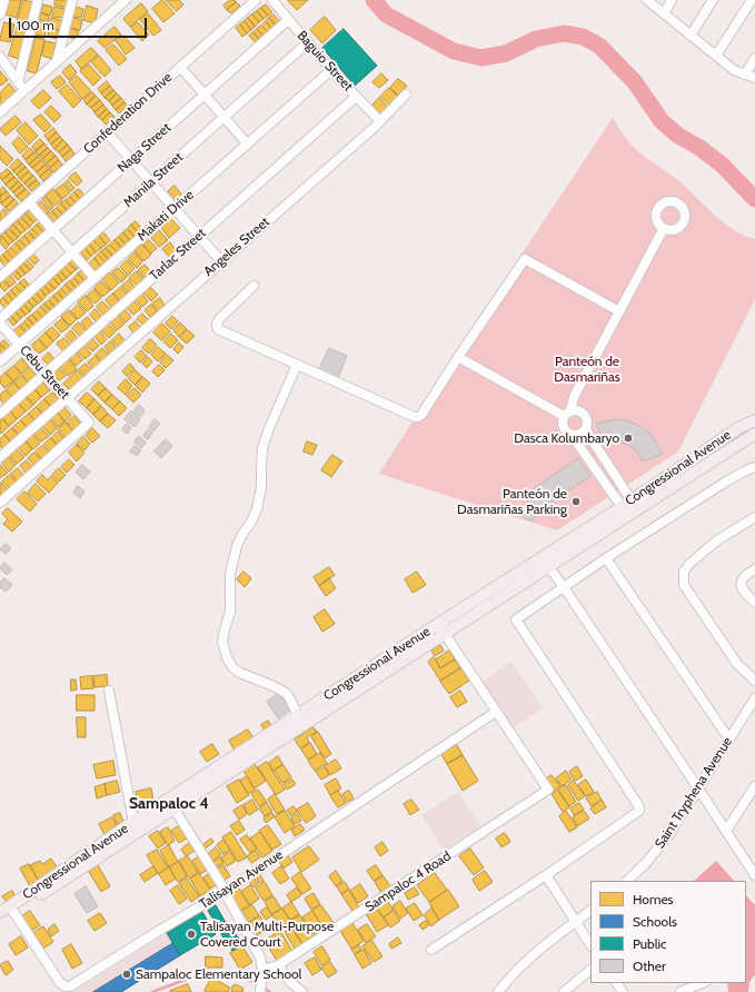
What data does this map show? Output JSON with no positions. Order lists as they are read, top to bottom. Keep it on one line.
{"streets":{"main road":["Congressional Avenue"],"street":["Baguio Street","Confederation Drive","Naga Street","Manila Street","Makati Drive","Angeles Street","Tarlac Street","Cebu Street","Saint Tryphena Avenue","Talisayan Avenue","Sampaloc 4 Road"]},"crossings":[["Baguio Street","Naga Street"],["Baguio Street","Manila Street"],["Baguio Street","Makati Drive"],["Baguio Street","Angeles Street"],["Baguio Street","Tarlac Street"],["Makati Drive","Cebu Street"],["Angeles Street","Cebu Street"],["Tarlac Street","Cebu Street"],["Congressional Avenue","Talisayan Avenue"],["Congressional Avenue","Sampaloc 4 Road"],["Talisayan Avenue","Sampaloc 4 Road"]],"districts":["Sampaloc 4"],"parks":["Panteón de Dasmariñas"],"places":["Dasca Kolumbaryo","Panteón de Dasmariñas Parking","Talisayan Multi-Purpose Covered Court","Sampaloc Elementary School"],"legend":["Homes","Schools","Public","Other"],"scale_bar":"100 m"}
